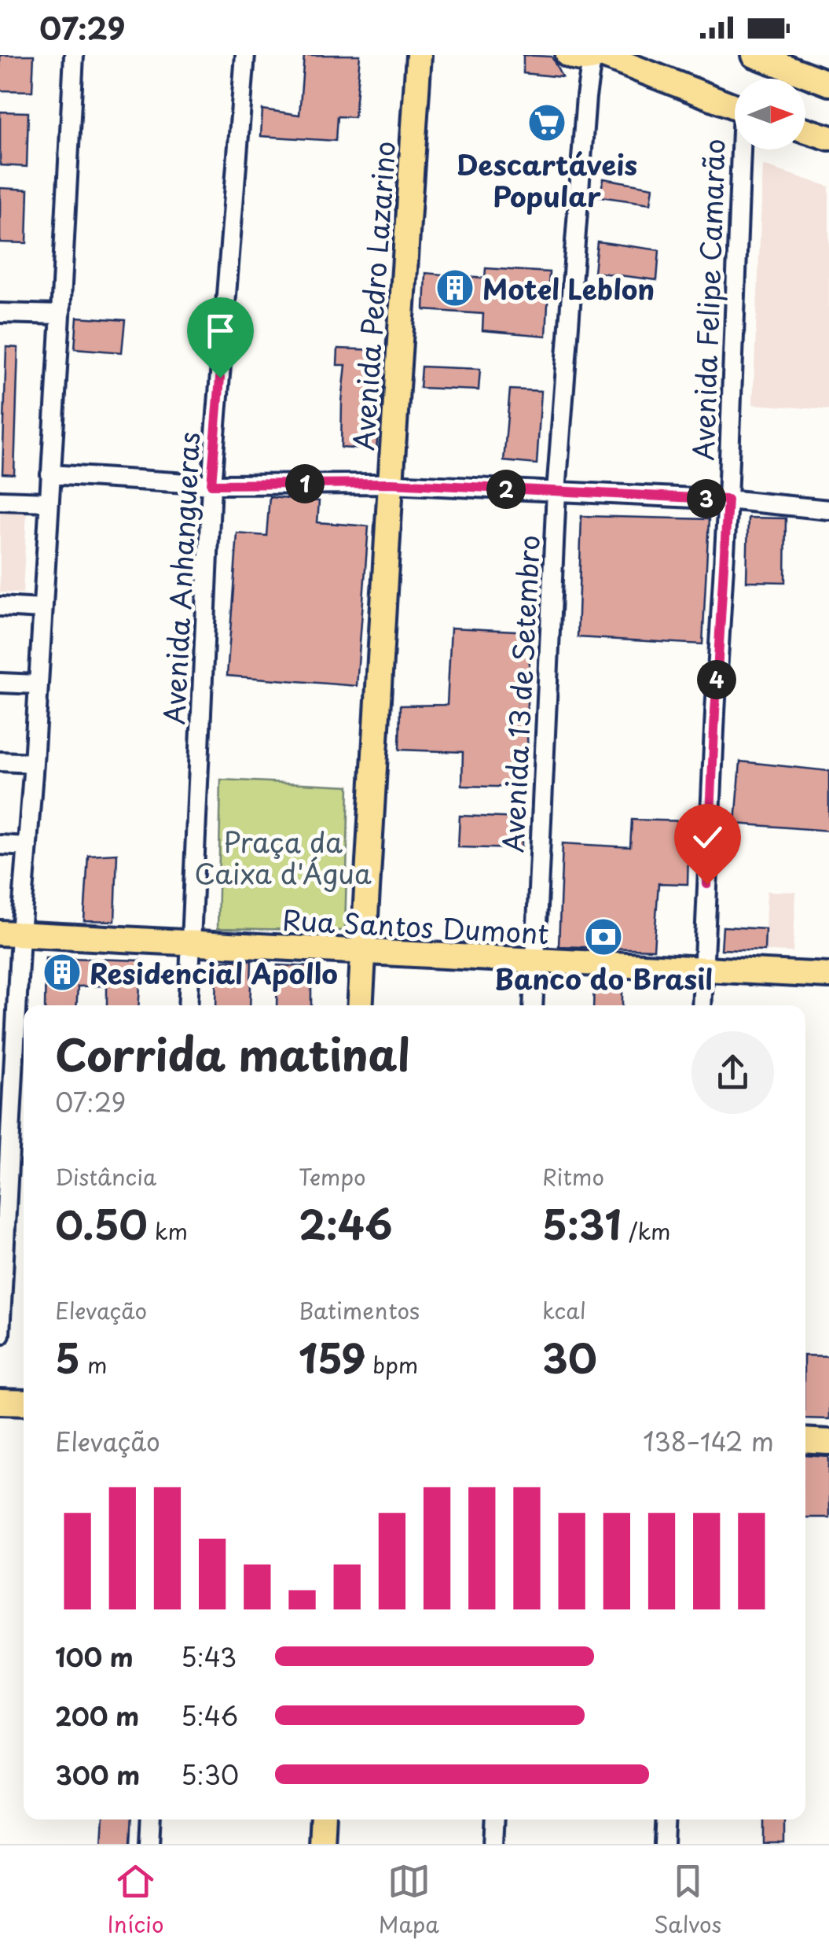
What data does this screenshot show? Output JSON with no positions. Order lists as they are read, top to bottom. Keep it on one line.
{"streets":{"main road":["Avenida Pedro Lazarino","Rua Santos Dumont"],"street":["Avenida Felipe Camarão","Avenida Anhangueras","Avenida 13 de Setembro"]},"crossings":[["Avenida Pedro Lazarino","Rua Santos Dumont"],["Avenida Felipe Camarão","Rua Santos Dumont"],["Avenida Anhangueras","Rua Santos Dumont"],["Avenida 13 de Setembro","Rua Santos Dumont"]],"parks":["Praça da Caixa d'Água"],"places":{"supermarket":["Descartáveis Popular"],"building":["Motel Leblon","Residencial Apollo"],"bank":["Banco do Brasil"]},"north":"right","page":{"status":"07:29","pins":["1","2","3","4"],"heading":["Corrida matinal","07:29"],"stats":[["Distância","0.50 km"],["Tempo","2:46"],["Ritmo","5:31 /km"],["Elevação","5 m"],["Batimentos","159 bpm"],["kcal","30"]],"chart":["Elevação","138–142 m"],"list":[{"name":"100 m","note":"5:43"},{"name":"200 m","note":"5:46"},{"name":"300 m","note":"5:30"}],"tabs":["Início","Mapa","Salvos"]}}
